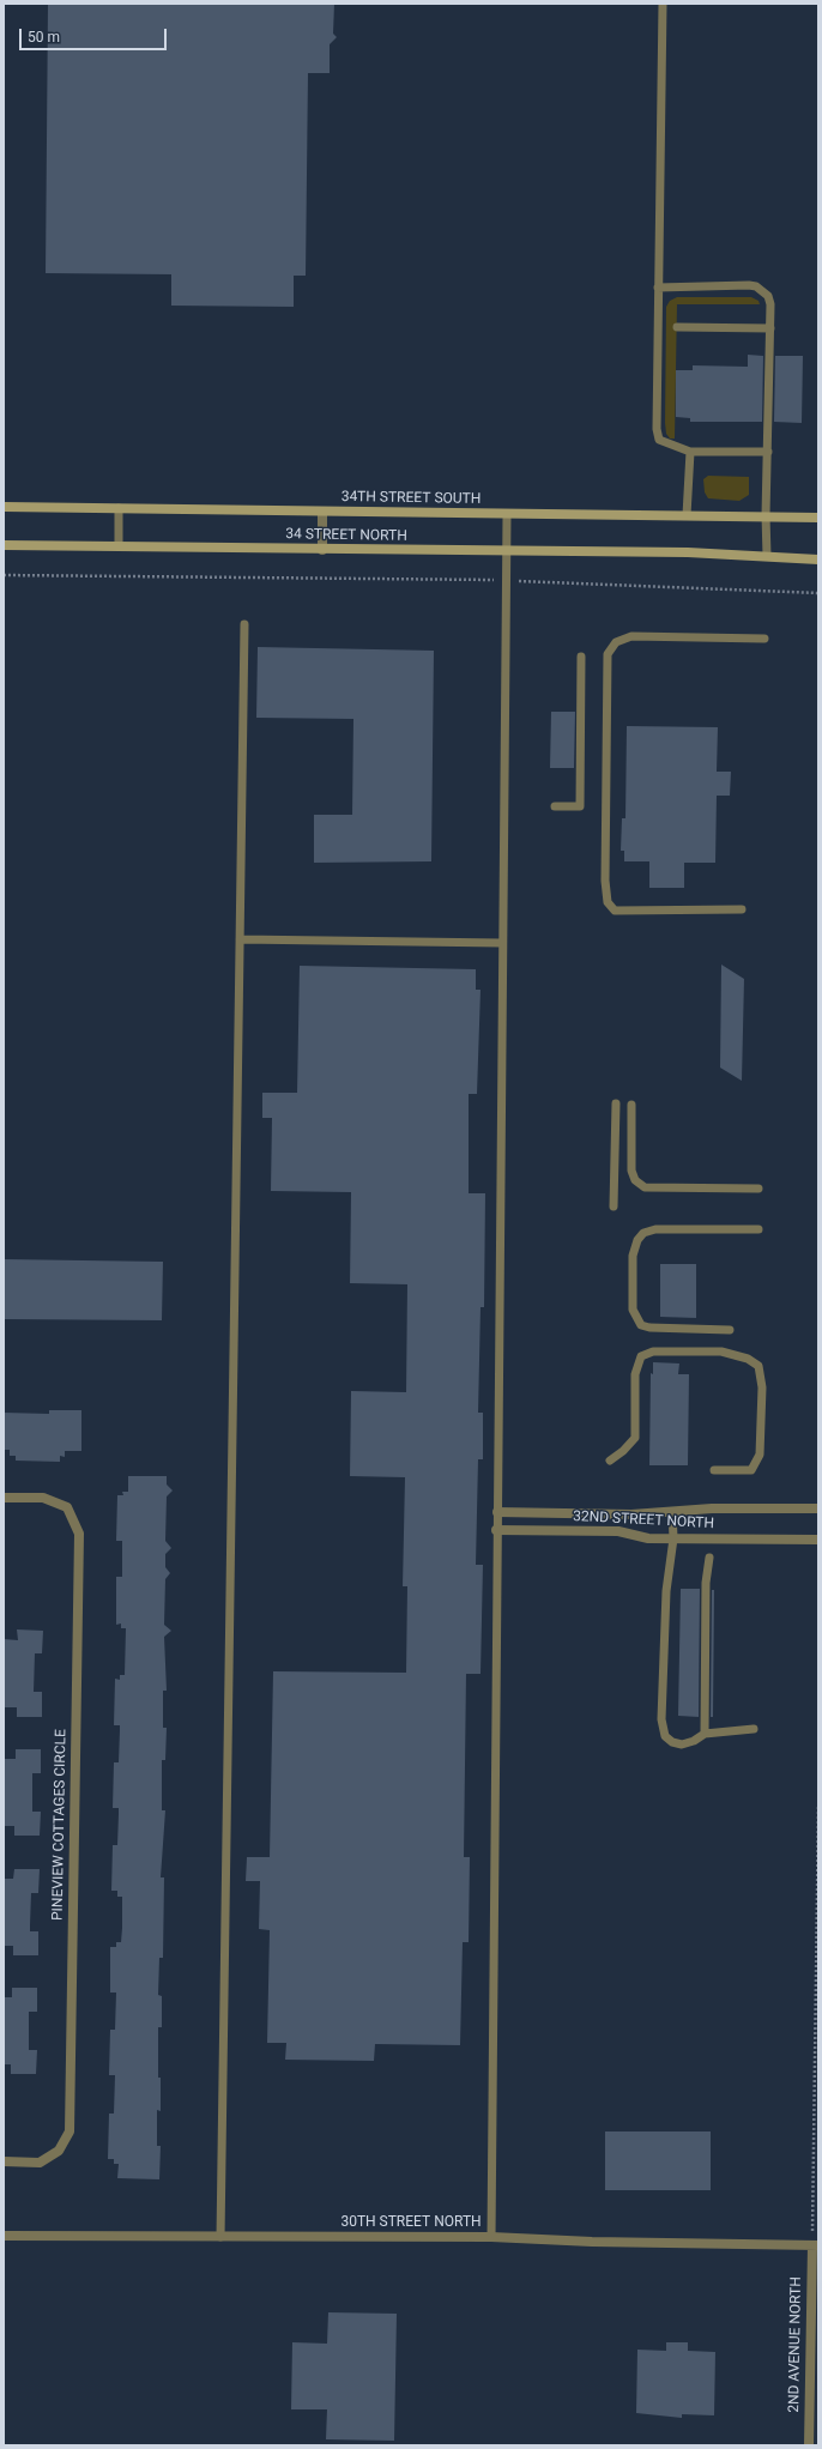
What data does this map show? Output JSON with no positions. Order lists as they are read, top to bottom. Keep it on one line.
{"streets":{"main road":["34TH STREET SOUTH","34 STREET NORTH"],"street":["32ND STREET NORTH","PINEVIEW COTTAGES CIRCLE","30TH STREET NORTH","2ND AVENUE NORTH"]},"crossings":[["30TH STREET NORTH","2ND AVENUE NORTH"]],"scale_bar":"50 m"}
